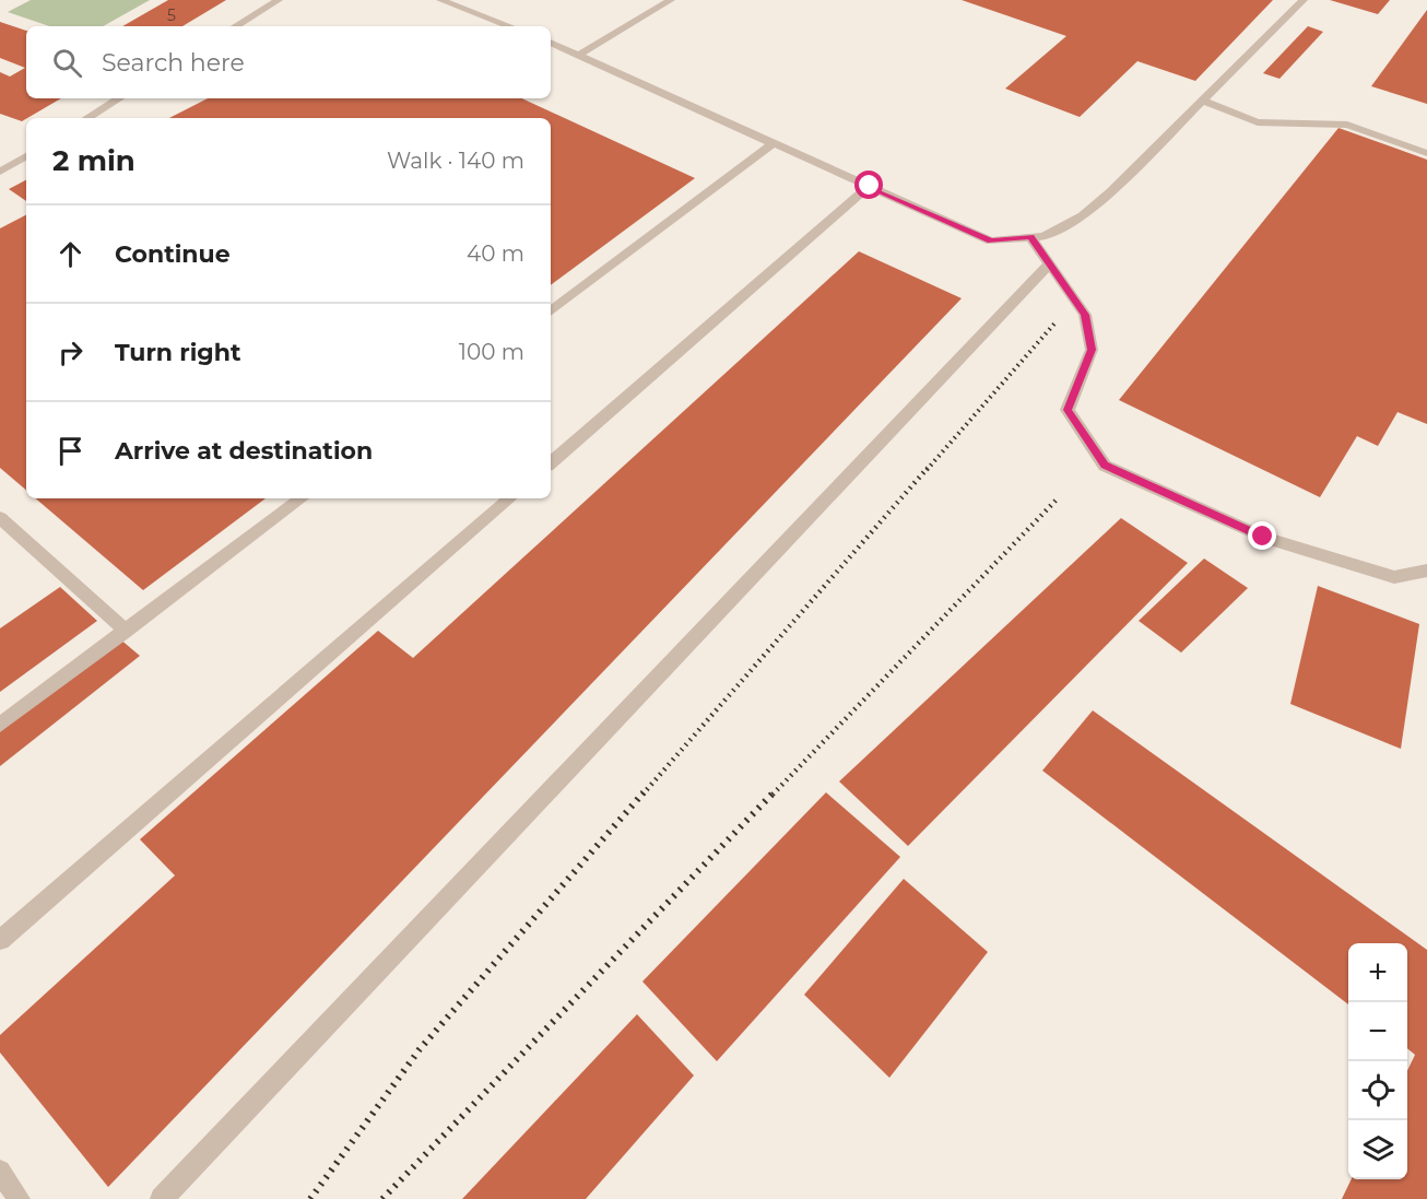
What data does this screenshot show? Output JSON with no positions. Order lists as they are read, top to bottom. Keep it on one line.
{"house_numbers":["5"],"page":{"search":"Search here","heading":["2 min","Walk · 140 m"],"list":[["Continue","40 m"],["Turn right","100 m"],"Arrive at destination"],"map_buttons":["+","−"]}}
